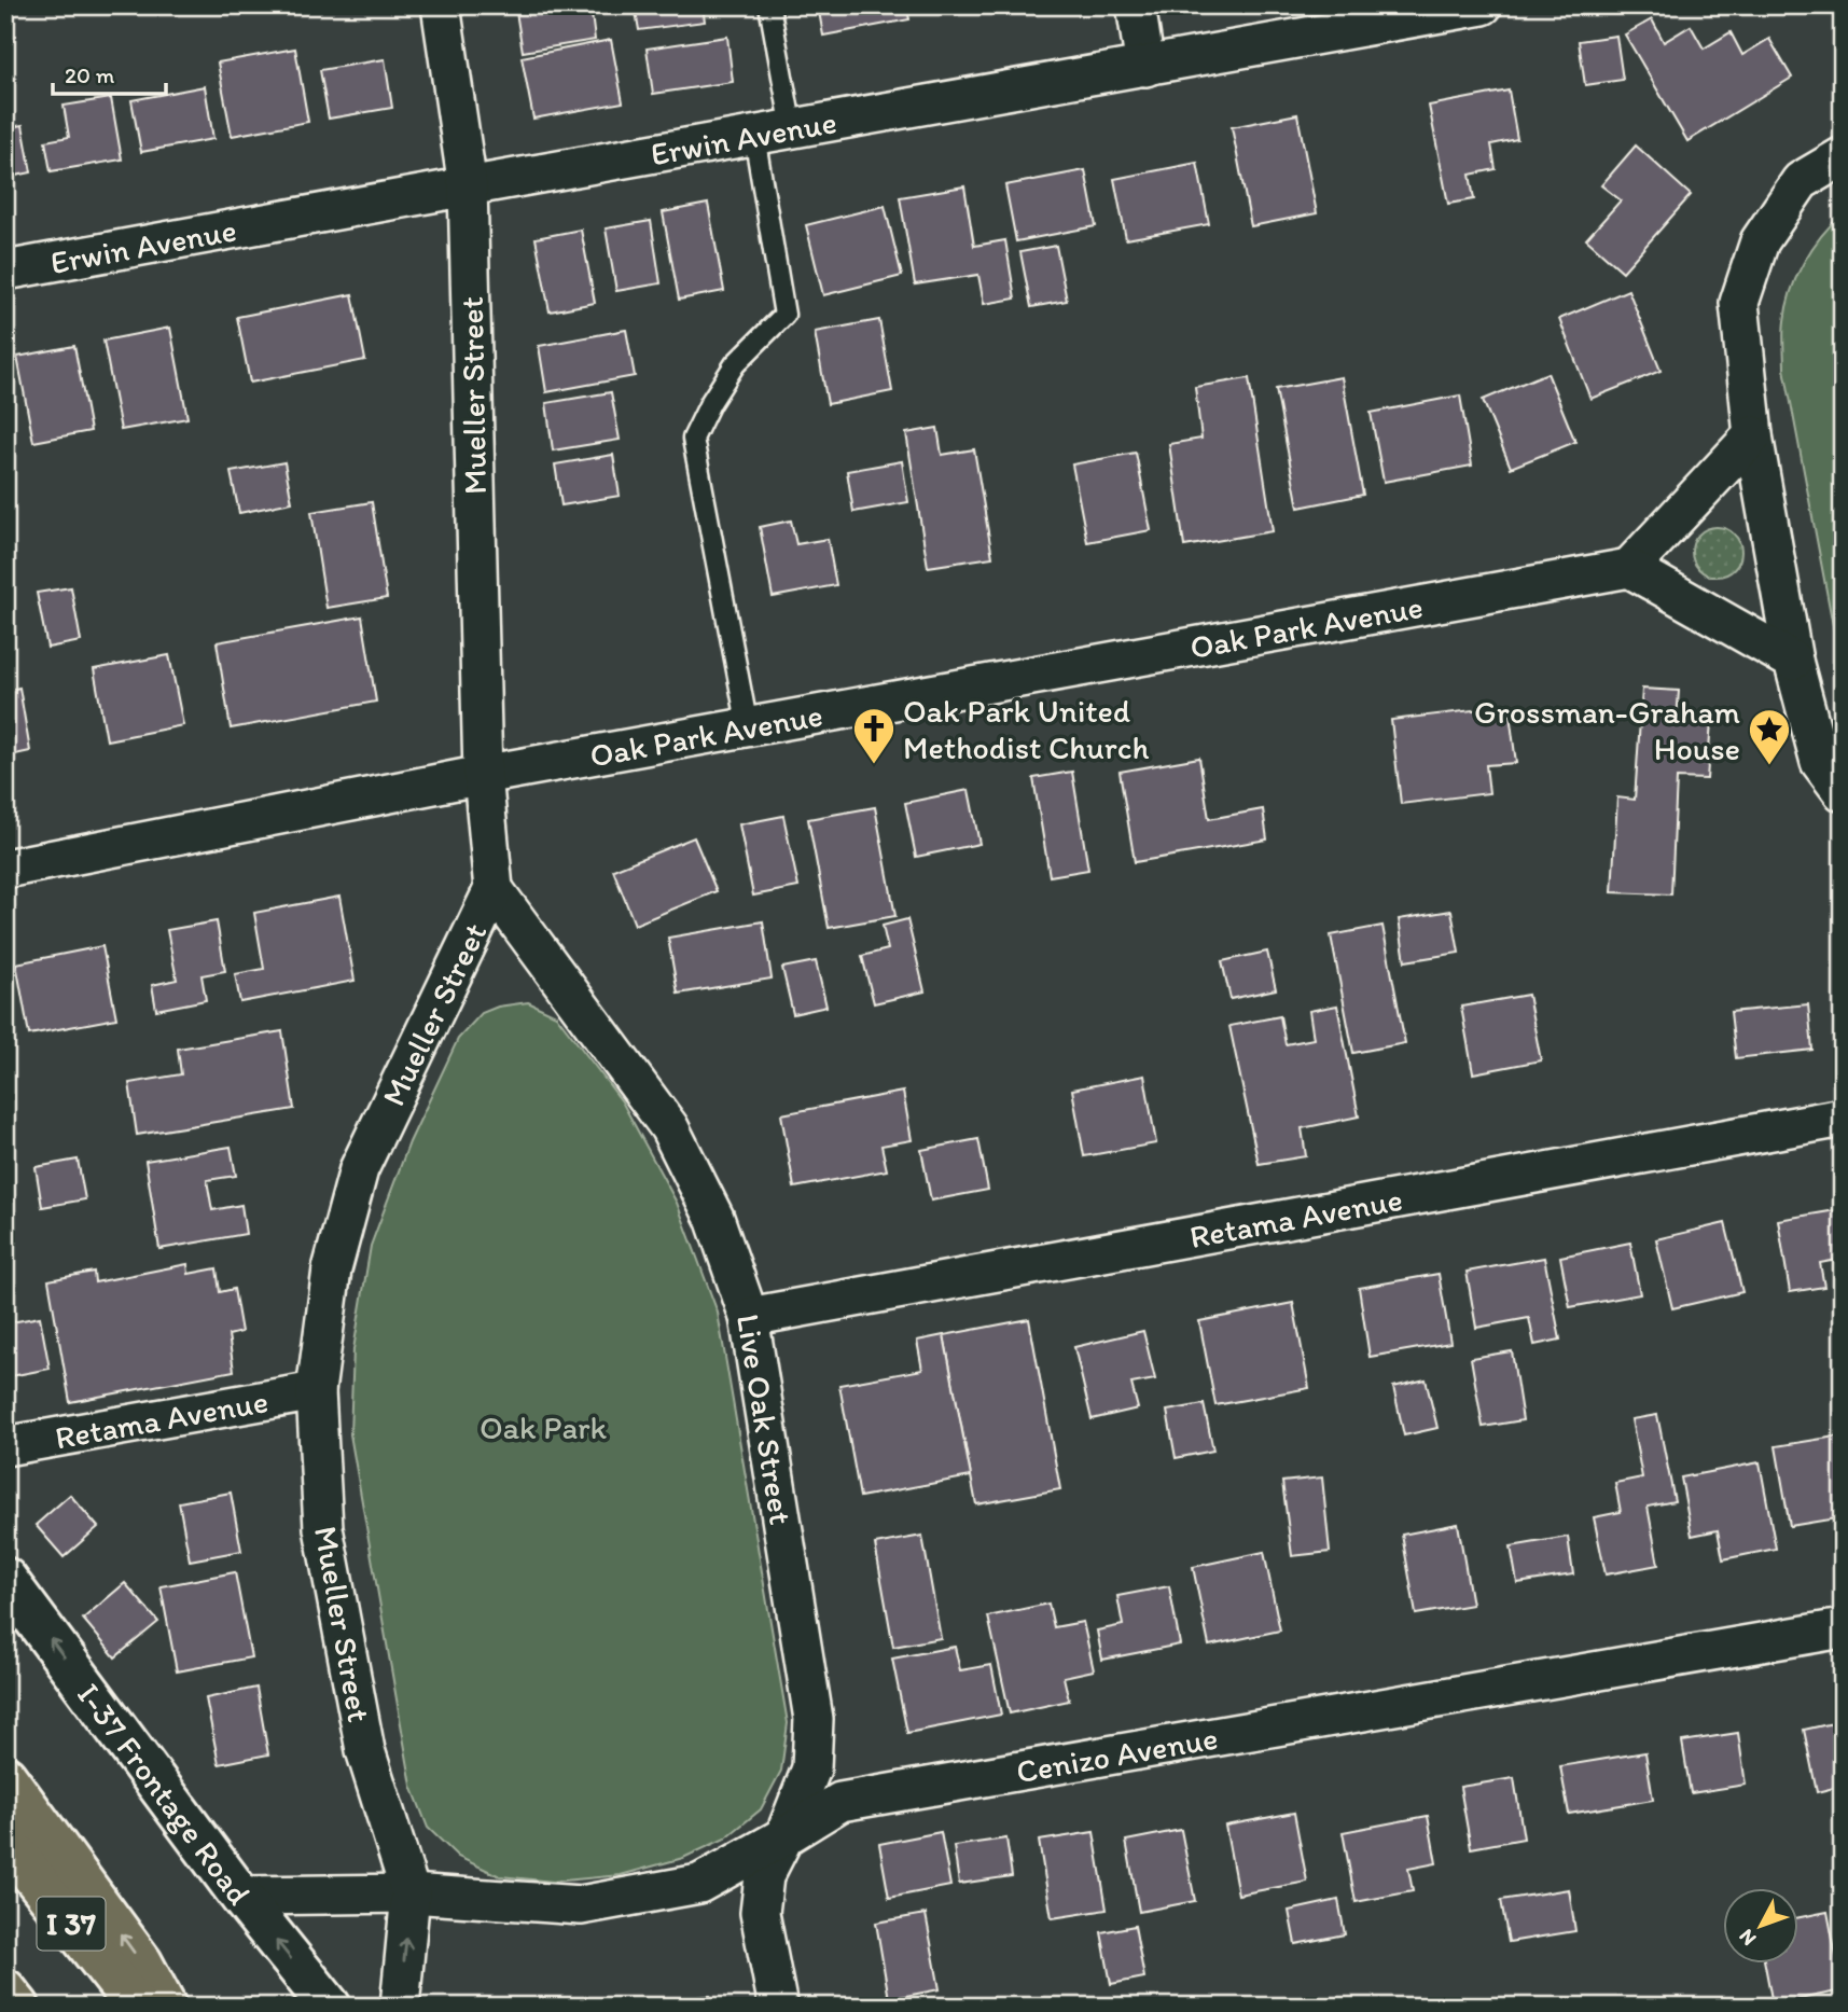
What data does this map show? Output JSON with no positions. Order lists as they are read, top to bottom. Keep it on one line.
{"streets":{"highway":["I 37"],"main road":["I-37 Frontage Road"],"street":["Erwin Avenue","Mueller Street","Oak Park Avenue","Retama Avenue","Live Oak Street","Cenizo Avenue"]},"crossings":[["Erwin Avenue","Mueller Street"],["Mueller Street","Oak Park Avenue"],["Mueller Street","Retama Avenue"],["Mueller Street","Live Oak Street"],["Mueller Street","Cenizo Avenue"],["Retama Avenue","Live Oak Street"],["Live Oak Street","Cenizo Avenue"],["Cenizo Avenue","I-37 Frontage Road"]],"one_way":["I-37 Frontage Road"],"parks":["Oak Park"],"places":{"church":["Oak Park United Methodist Church"],"place":["Grossman-Graham House"]},"scale_bar":"20 m","north":"bottom left"}
